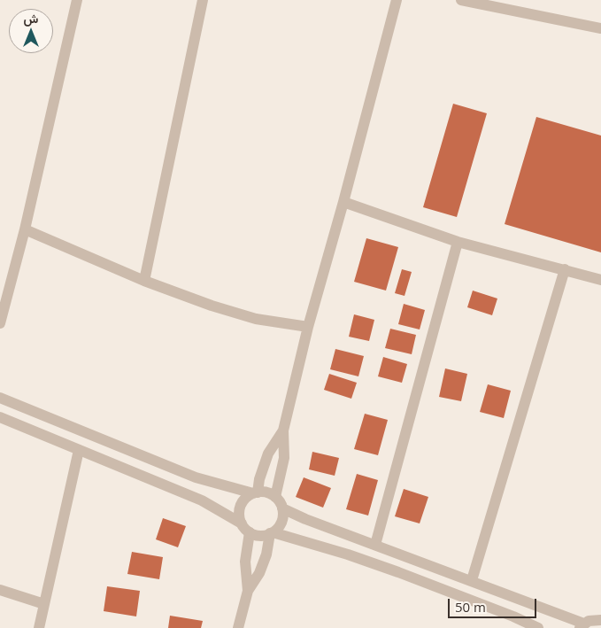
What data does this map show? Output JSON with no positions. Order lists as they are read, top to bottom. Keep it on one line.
{"scale_bar":"50 m","north":"top"}
